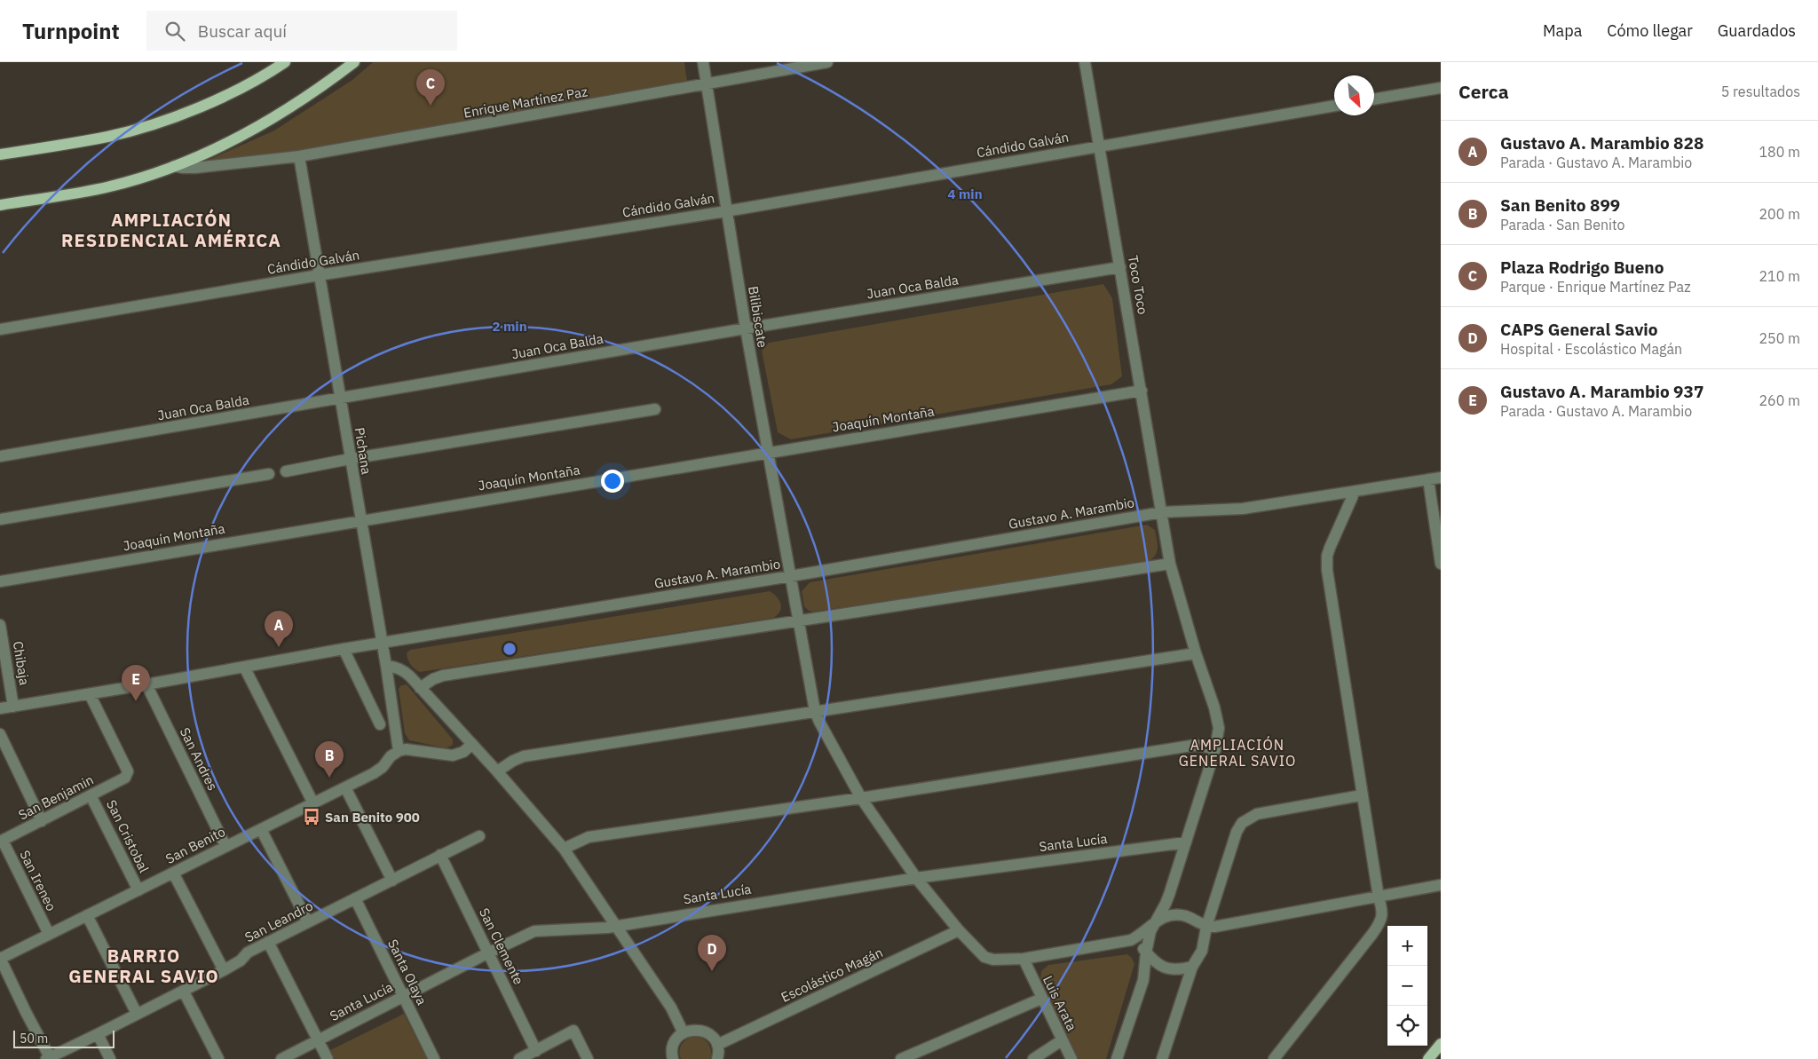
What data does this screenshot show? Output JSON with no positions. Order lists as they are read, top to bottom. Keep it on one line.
{"streets":{"street":["Enrique Martínez Paz","Cándido Galván","Toco Toco","Juan Oca Balda","Bilibiscate","Joaquín Montaña","Pichana","Gustavo A. Marambio","Chibaja","San Andres","San Benjamin","San Cristobal","Santa Lucía","San Benito","San Ireneo","San Leandro","San Clemente","Santa Olaya","Escolástico Magán","Luis Arata"]},"crossings":[["Enrique Martínez Paz","Bilibiscate"],["Enrique Martínez Paz","Pichana"],["Cándido Galván","Toco Toco"],["Cándido Galván","Bilibiscate"],["Cándido Galván","Pichana"],["Toco Toco","Juan Oca Balda"],["Toco Toco","Joaquín Montaña"],["Toco Toco","Gustavo A. Marambio"],["Toco Toco","Santa Lucía"],["Juan Oca Balda","Bilibiscate"],["Juan Oca Balda","Pichana"],["Bilibiscate","Joaquín Montaña"],["Bilibiscate","Gustavo A. Marambio"],["Bilibiscate","Santa Lucía"],["Bilibiscate","Escolástico Magán"],["Bilibiscate","Luis Arata"],["Joaquín Montaña","Pichana"],["Pichana","Gustavo A. Marambio"],["Pichana","San Benito"],["Gustavo A. Marambio","Chibaja"],["Gustavo A. Marambio","San Andres"],["Gustavo A. Marambio","San Benjamin"],["San Andres","San Benito"],["San Benjamin","San Cristobal"],["San Benjamin","San Ireneo"],["San Cristobal","San Benito"],["Santa Lucía","San Clemente"],["Santa Lucía","Santa Olaya"],["San Benito","San Ireneo"],["San Leandro","San Clemente"],["San Leandro","Santa Olaya"]],"districts":["AMPLIACIÓN RESIDENCIAL AMÉRICA","AMPLIACIÓN GENERAL SAVIO","BARRIO GENERAL SAVIO"],"places":{"bus stop":["San Benito 900"]},"scale_bar":"50 m","north":"bottom right","page":{"header":"Turnpoint","search":"Buscar aquí","nav":["Mapa","Cómo llegar","Guardados"],"heading":["Cerca","5 resultados"],"pins":["C","A","E","B","D"],"list":[{"mark":"A","name":"Gustavo A. Marambio 828","note":"Parada · Gustavo A. Marambio","value":"180 m"},{"mark":"B","name":"San Benito 899","note":"Parada · San Benito","value":"200 m"},{"mark":"C","name":"Plaza Rodrigo Bueno","note":"Parque · Enrique Martínez Paz","value":"210 m"},{"mark":"D","name":"CAPS General Savio","note":"Hospital · Escolástico Magán","value":"250 m"},{"mark":"E","name":"Gustavo A. Marambio 937","note":"Parada · Gustavo A. Marambio","value":"260 m"}],"map_buttons":["+","−"],"scale":"50 m"},"rings":["4 min","2 min"]}
